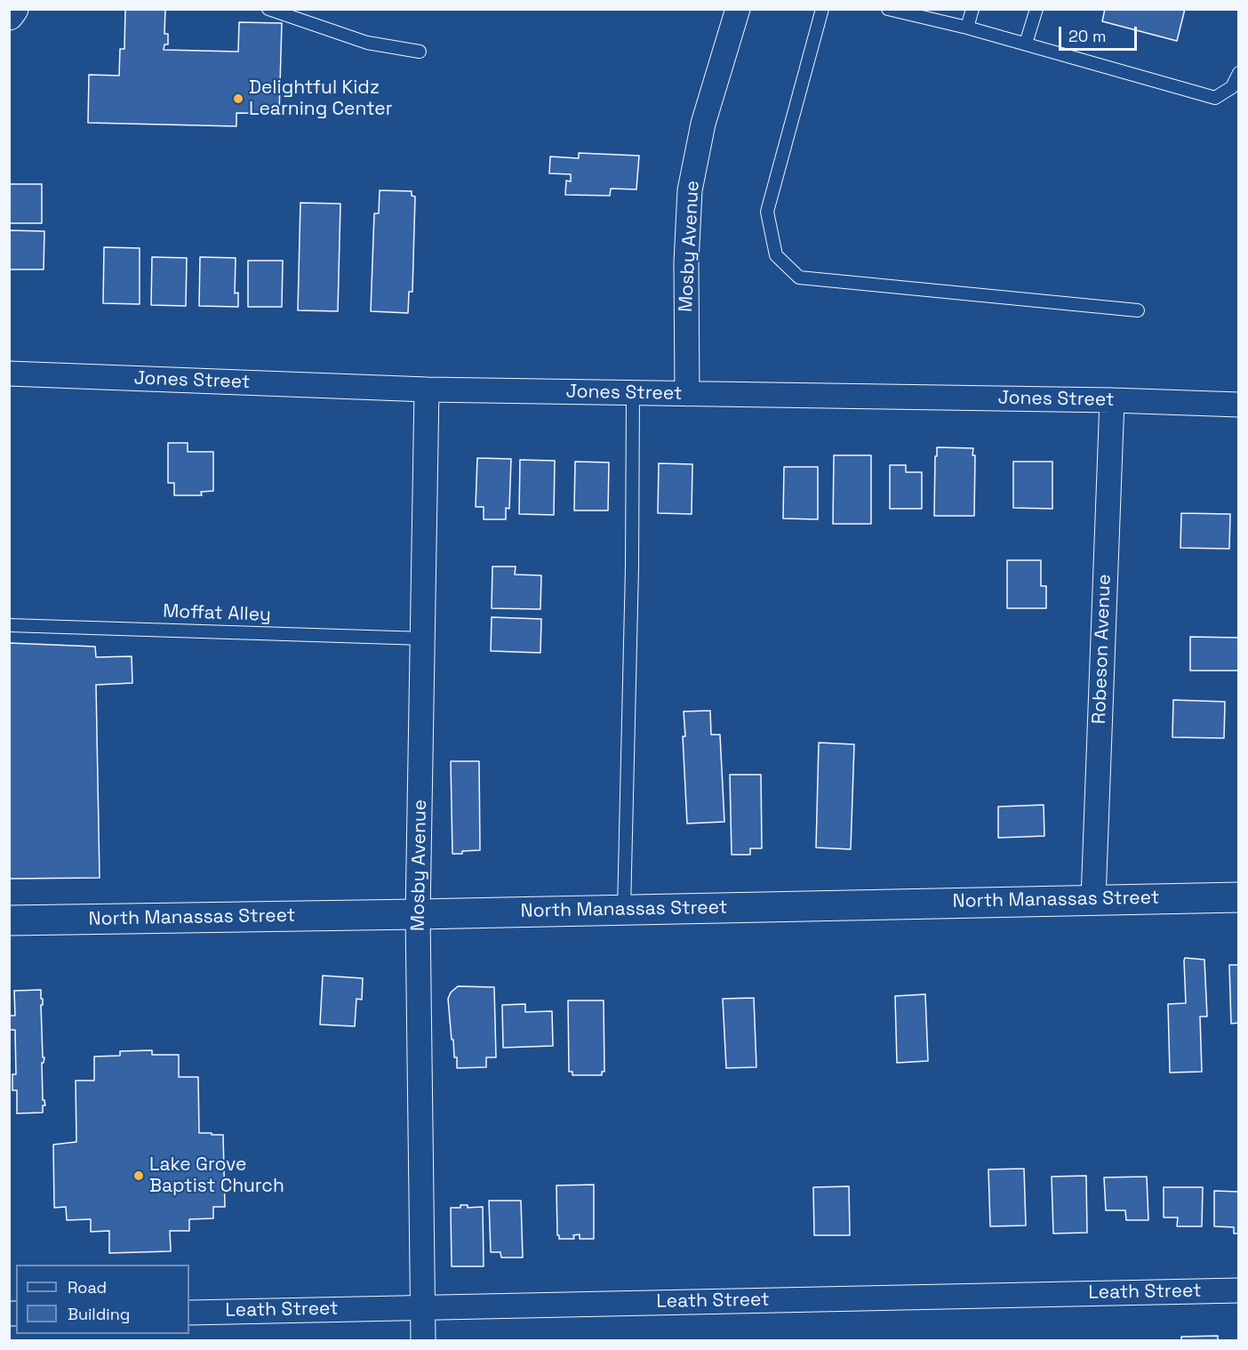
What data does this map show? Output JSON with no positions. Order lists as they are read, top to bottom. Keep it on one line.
{"streets":{"street":["Mosby Avenue","Jones Street","Robeson Avenue","North Manassas Street","Leath Street"],"lane":["Moffat Alley"]},"crossings":[["Mosby Avenue","Jones Street"],["Mosby Avenue","Moffat Alley"],["Mosby Avenue","North Manassas Street"],["Mosby Avenue","Leath Street"],["Jones Street","Robeson Avenue"],["Robeson Avenue","North Manassas Street"]],"places":["Delightful Kidz Learning Center","Lake Grove Baptist Church"],"legend":["Road","Building"],"scale_bar":"20 m"}
